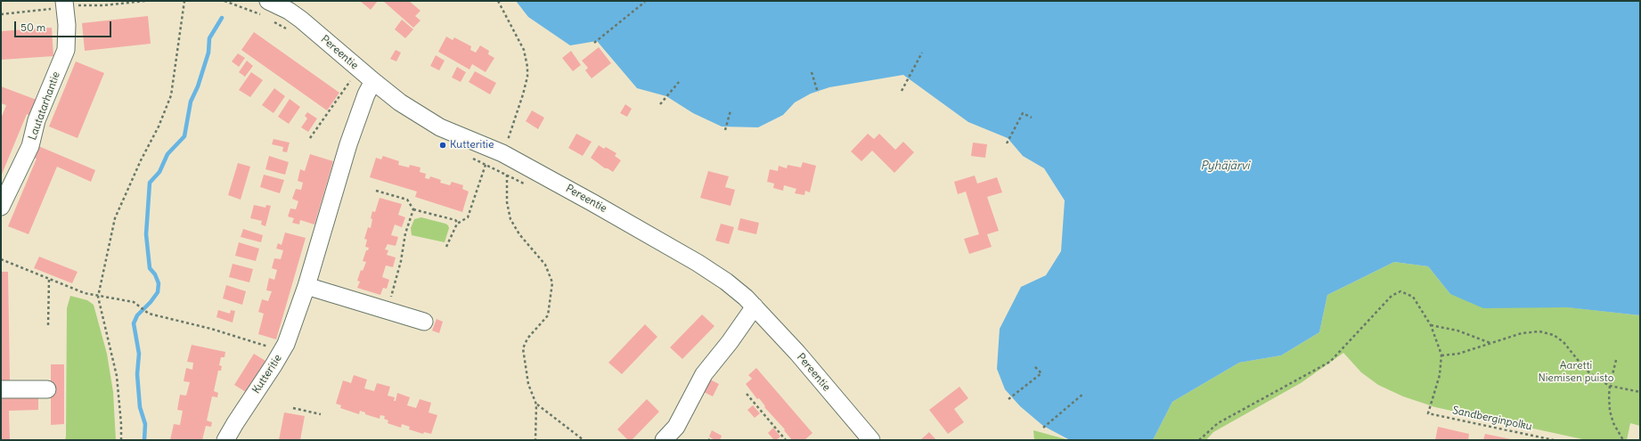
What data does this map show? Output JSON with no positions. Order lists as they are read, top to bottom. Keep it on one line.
{"streets":{"street":["Pereentie","Lautatarhantie","Kutteritie"],"path":["Sandberginpolku"]},"crossings":[["Pereentie","Kutteritie"]],"water":["Pyhäjärvi"],"parks":["Aaretti Niemisen puisto"],"places":["Kutteritie"],"scale_bar":"50 m"}
